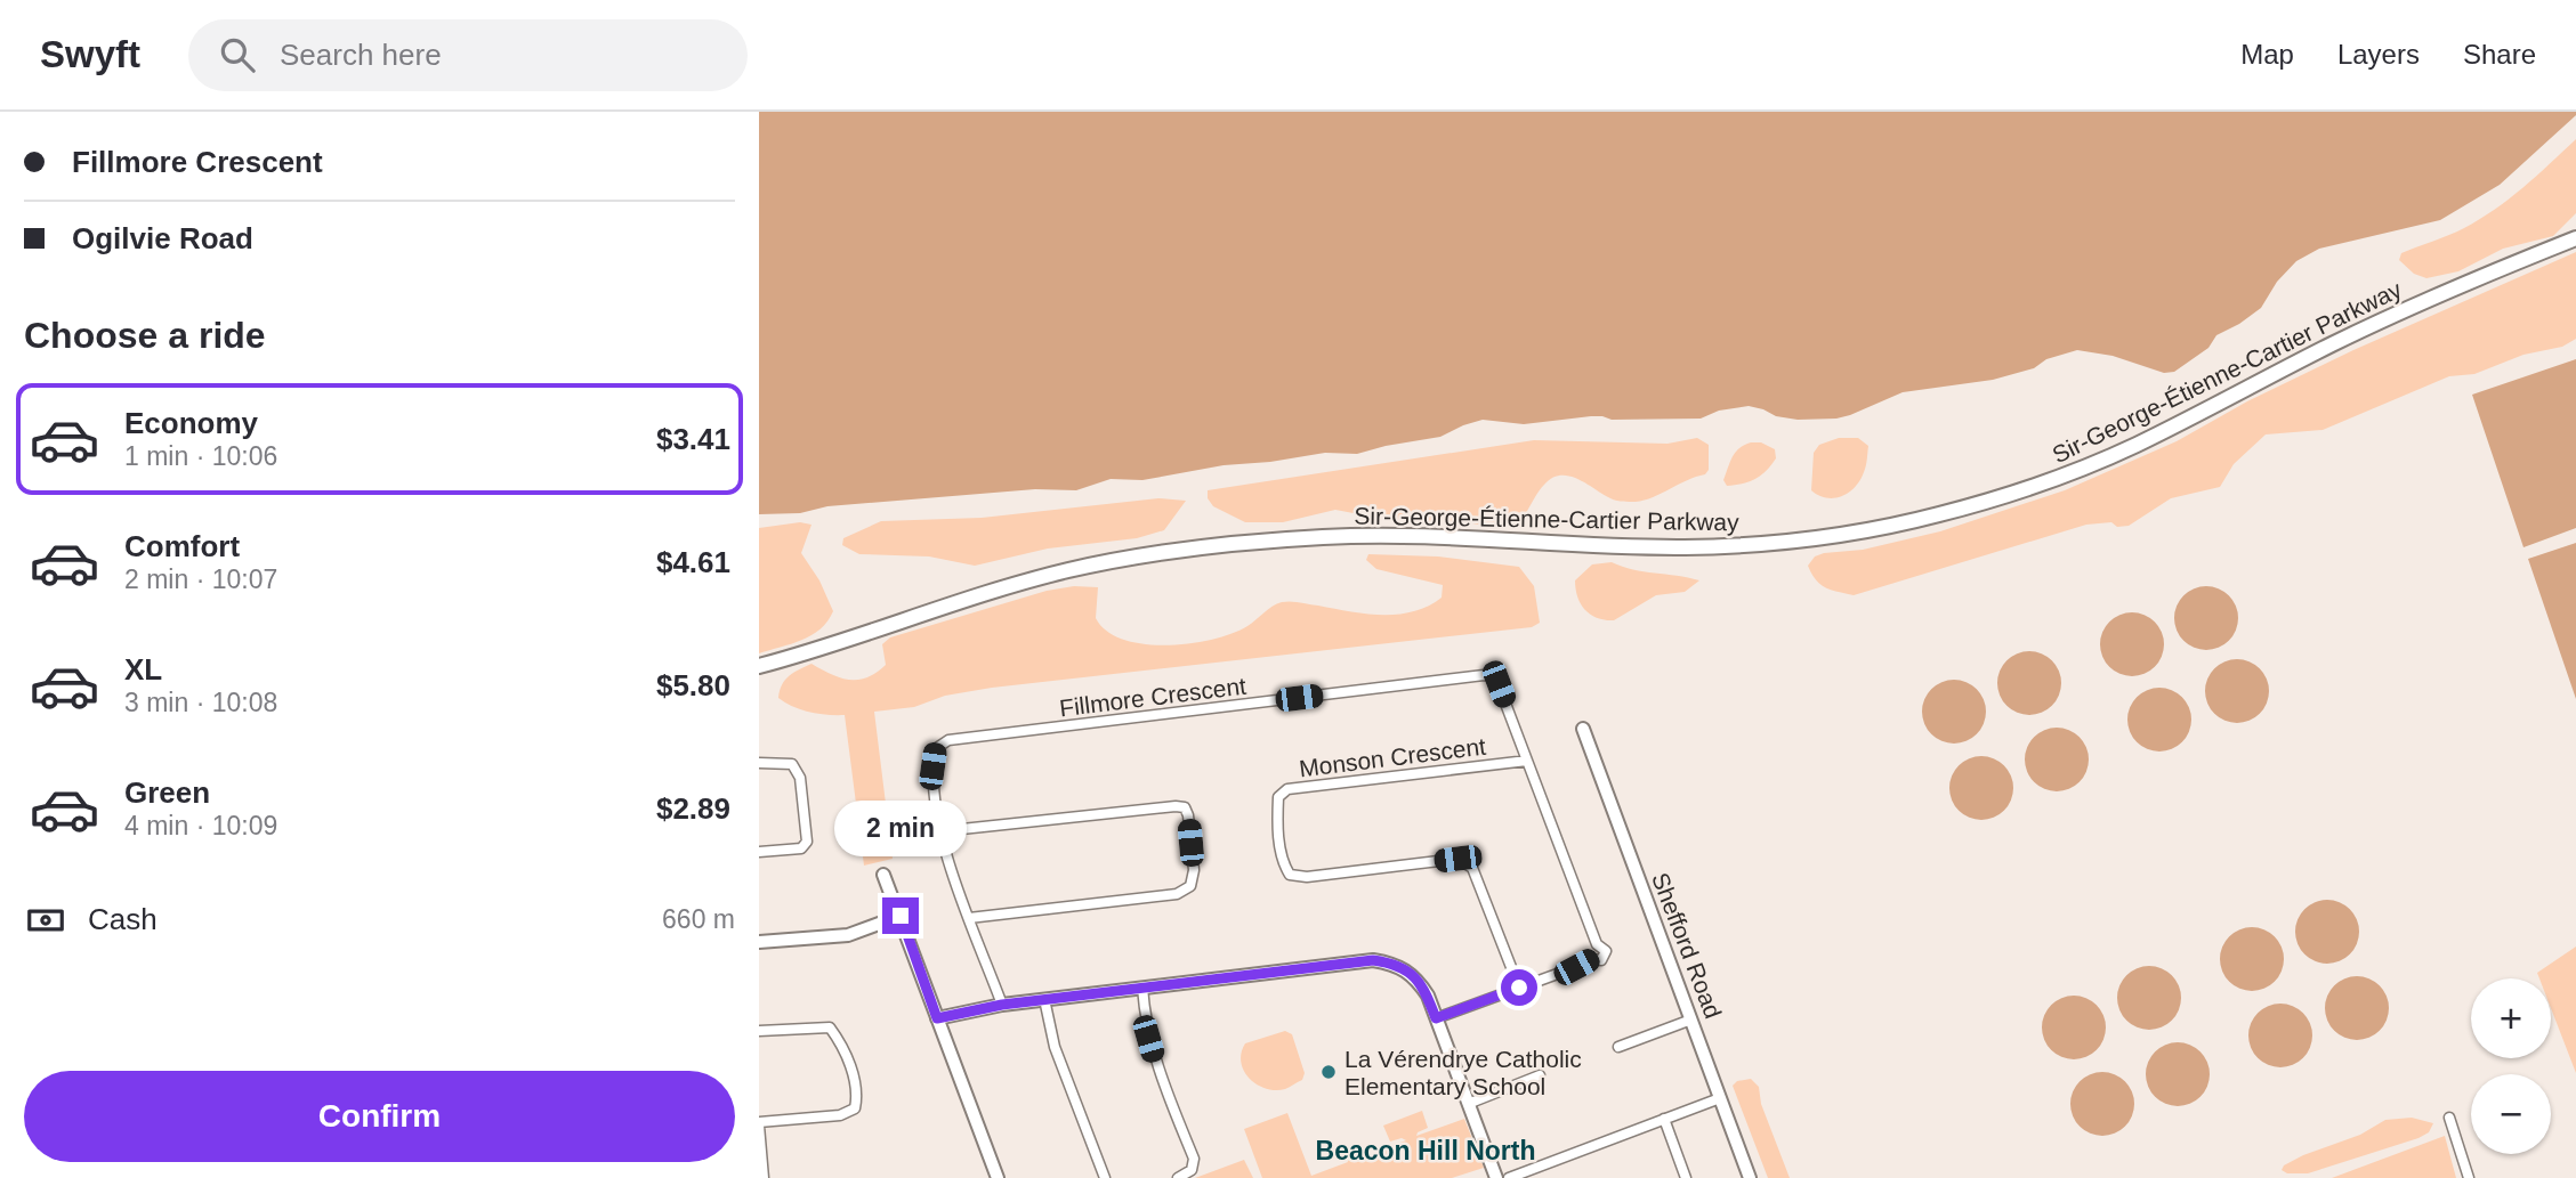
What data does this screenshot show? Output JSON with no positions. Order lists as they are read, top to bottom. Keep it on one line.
{"streets":{"main road":["Sir-George-Étienne-Cartier Parkway"],"street":["Fillmore Crescent","Monson Crescent","Shefford Road"]},"crossings":[["Fillmore Crescent","Monson Crescent"]],"districts":["Beacon Hill North"],"places":["La Vérendrye Catholic Elementary School"],"page":{"header":"Swyft","search":"Search here","nav":["Map","Layers","Share"],"banner":["Fillmore Crescent","Ogilvie Road"],"heading":"Choose a ride","list":[{"name":"Economy","note":"1 min · 10:06","value":"$3.41"},{"name":"Comfort","note":"2 min · 10:07","value":"$4.61"},{"name":"XL","note":"3 min · 10:08","value":"$5.80"},{"name":"Green","note":"4 min · 10:09","value":"$2.89"}],"bubble":"2 min","pay":["Cash","660 m"],"map_buttons":["+","−"],"buttons":"Confirm"}}
